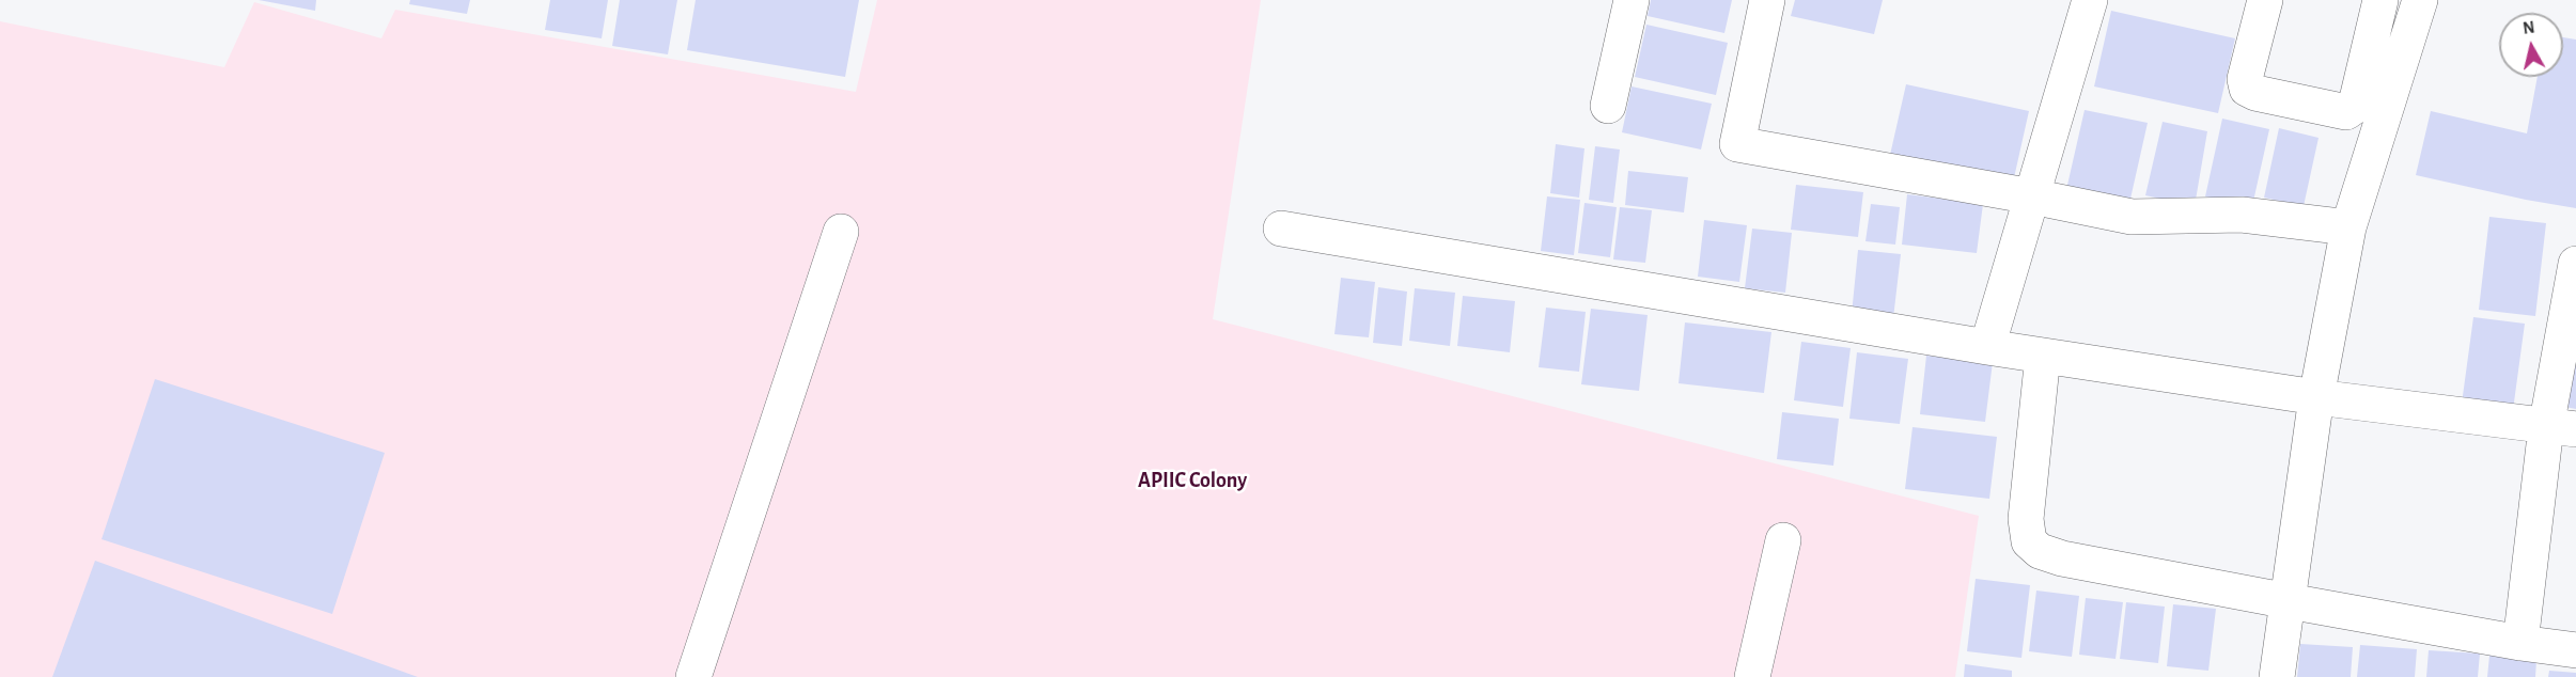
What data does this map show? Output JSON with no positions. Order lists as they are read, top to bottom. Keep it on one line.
{"districts":["APIIC Colony"],"north":"top"}
